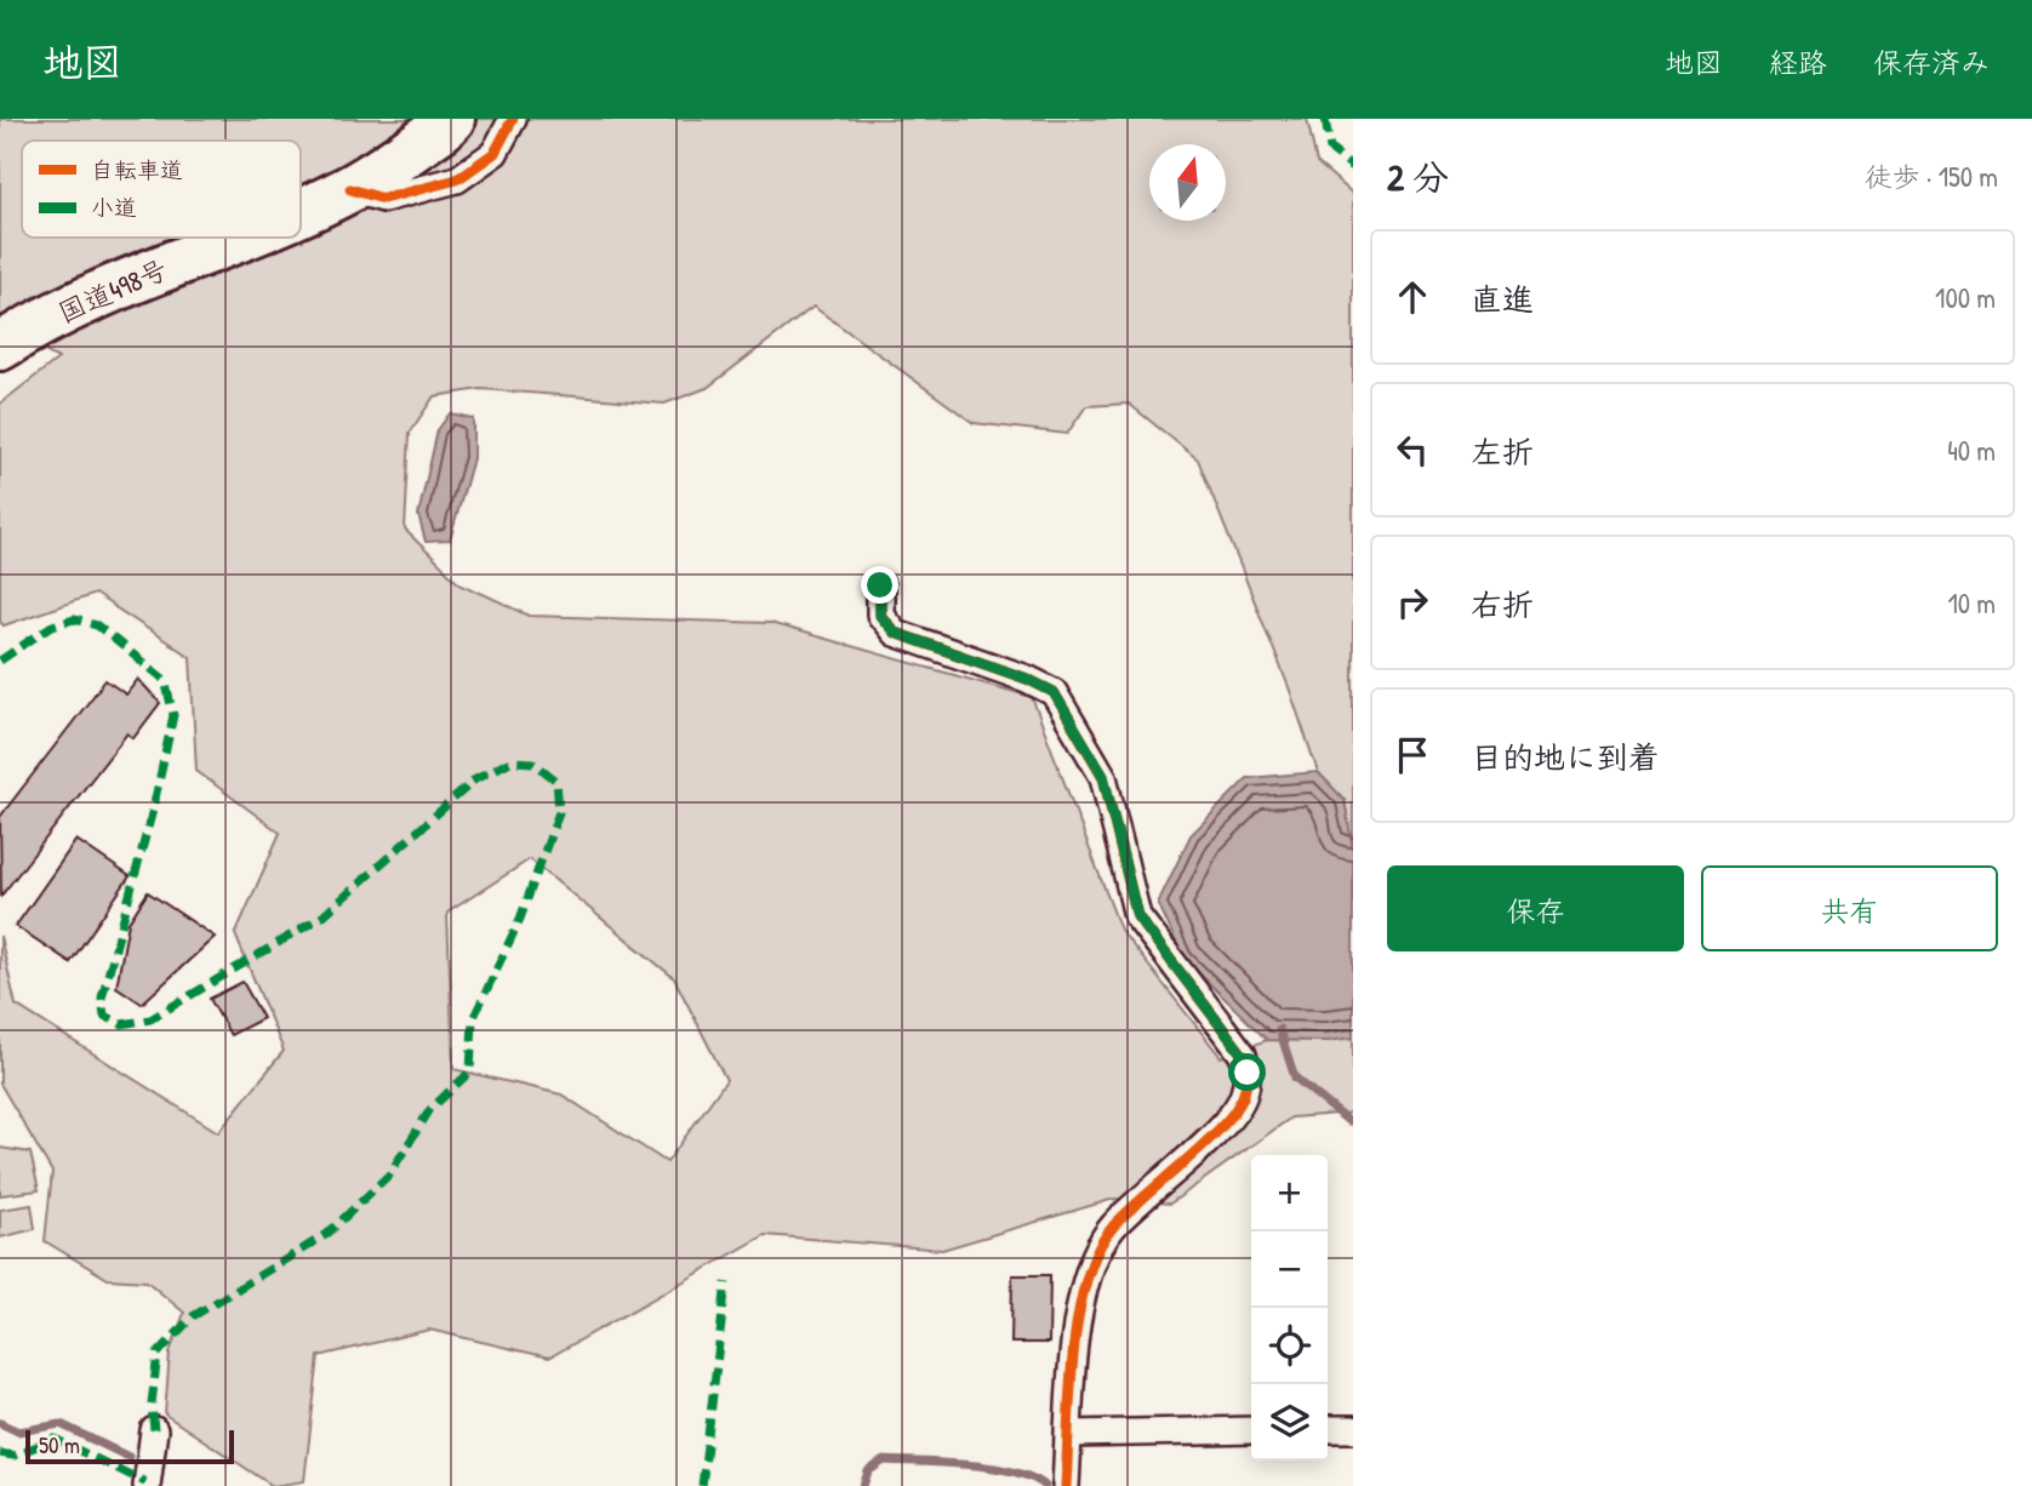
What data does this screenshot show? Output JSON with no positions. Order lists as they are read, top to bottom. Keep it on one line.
{"streets":{"highway":["国道498号"]},"legend":["自転車道","小道"],"scale_bar":"50 m","north":"top","page":{"header":"地図","nav":["地図","経路","保存済み"],"heading":["2 分","徒歩 · 150 m"],"list":[["直進","100 m"],["左折","40 m"],["右折","10 m"],"目的地に到着"],"buttons":["保存","共有"],"map_buttons":["+","−"],"scale":"50 m"}}
